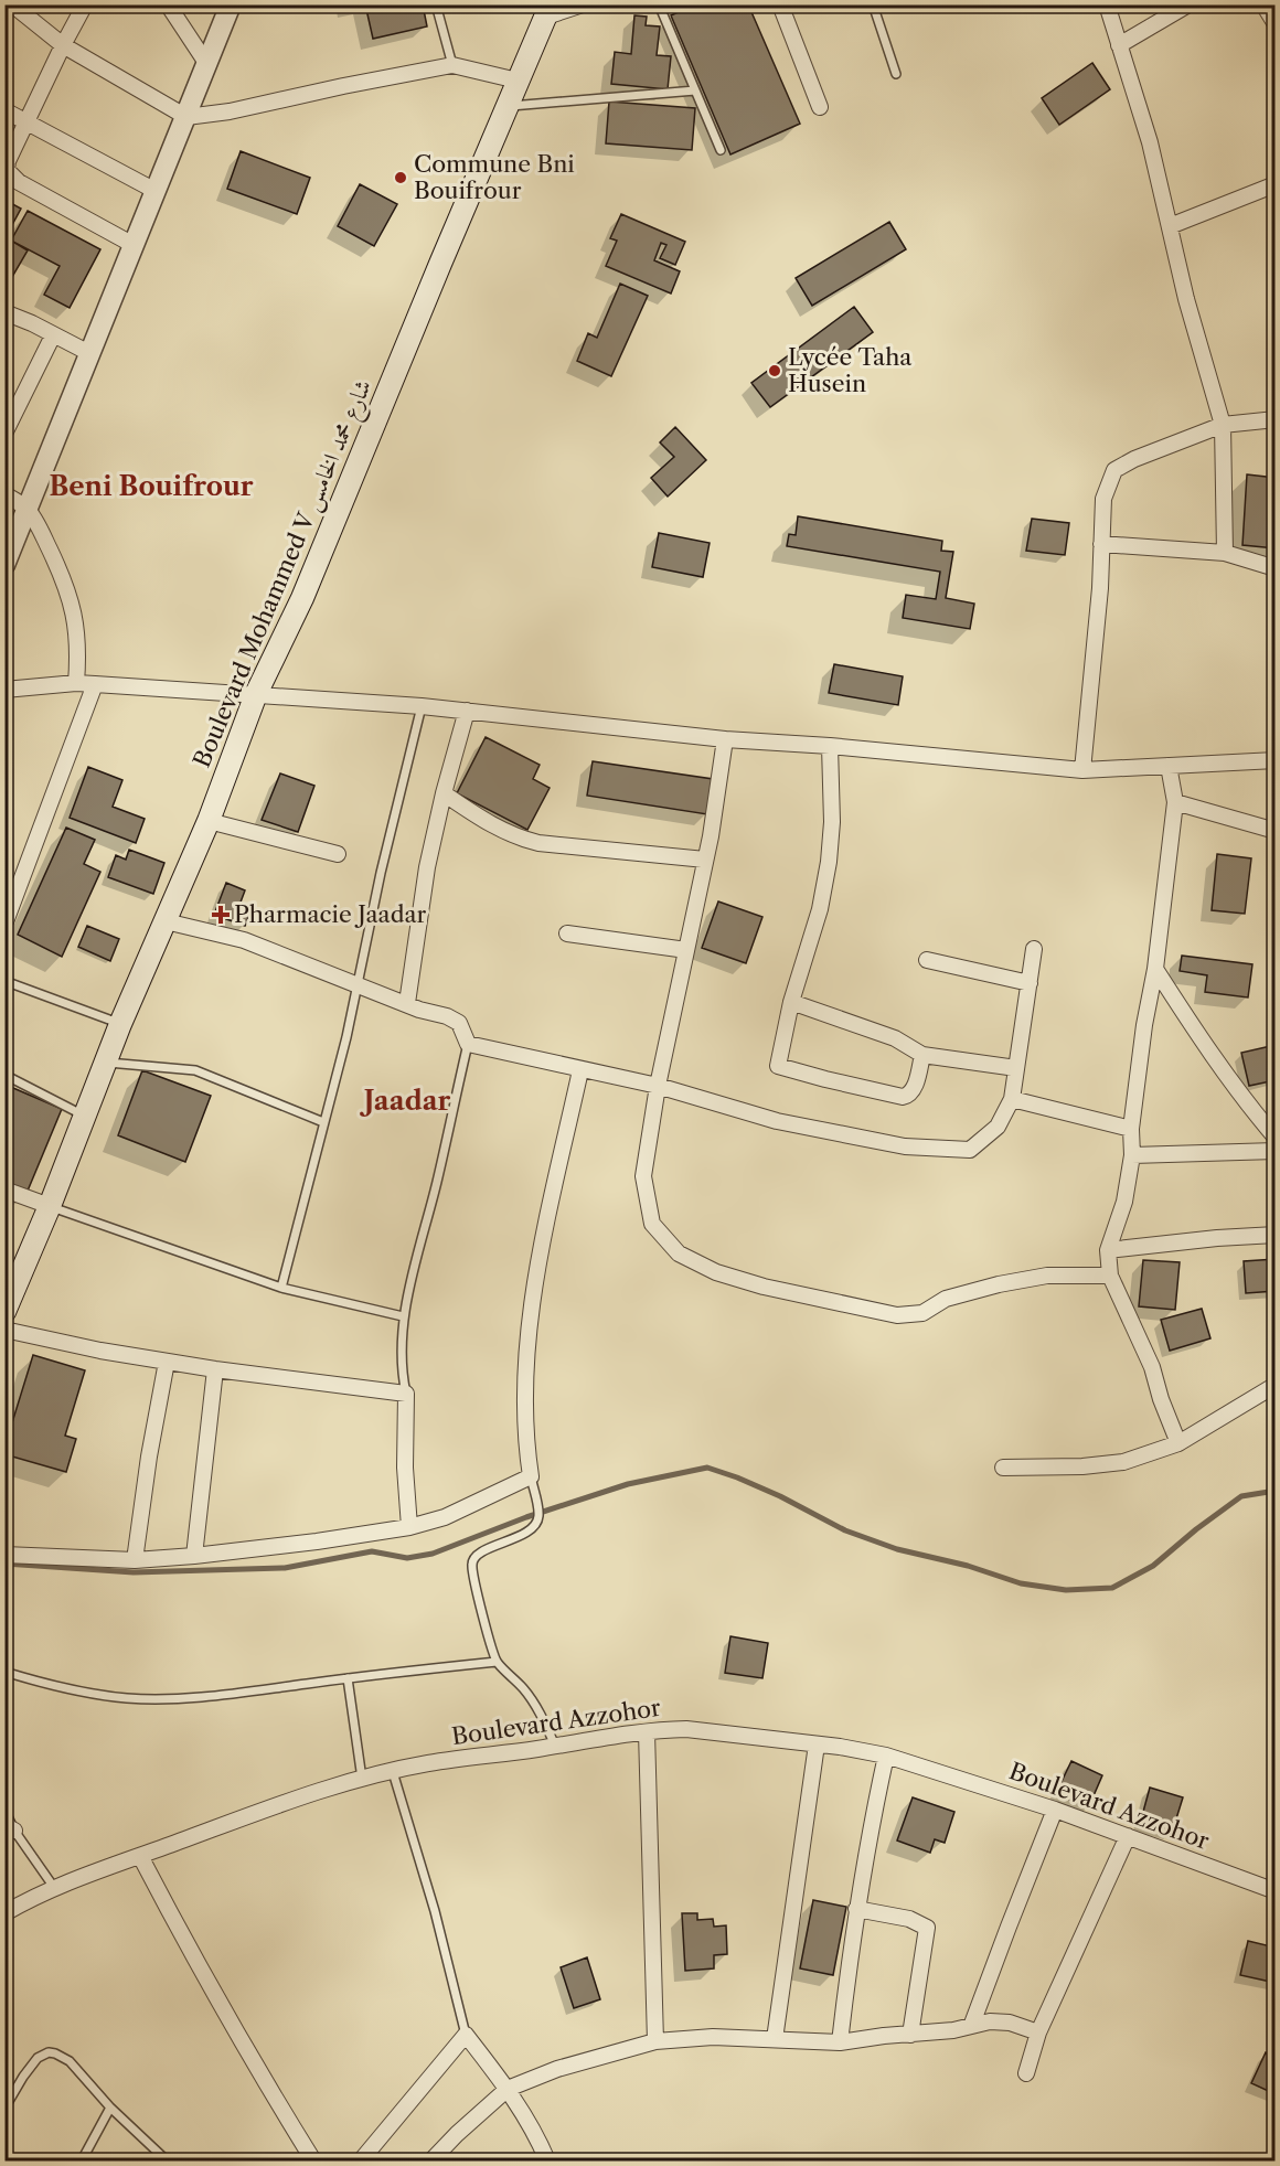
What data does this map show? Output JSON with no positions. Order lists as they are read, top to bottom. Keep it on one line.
{"streets":{"main road":["Boulevard Mohammed V شارع محمد الخامس"],"street":["Boulevard Azzohor"]},"districts":["Beni Bouifrour","Jaadar"],"places":{"other":["Commune Bni Bouifrour","Lycée Taha Husein"],"health":["Pharmacie Jaadar"]}}
